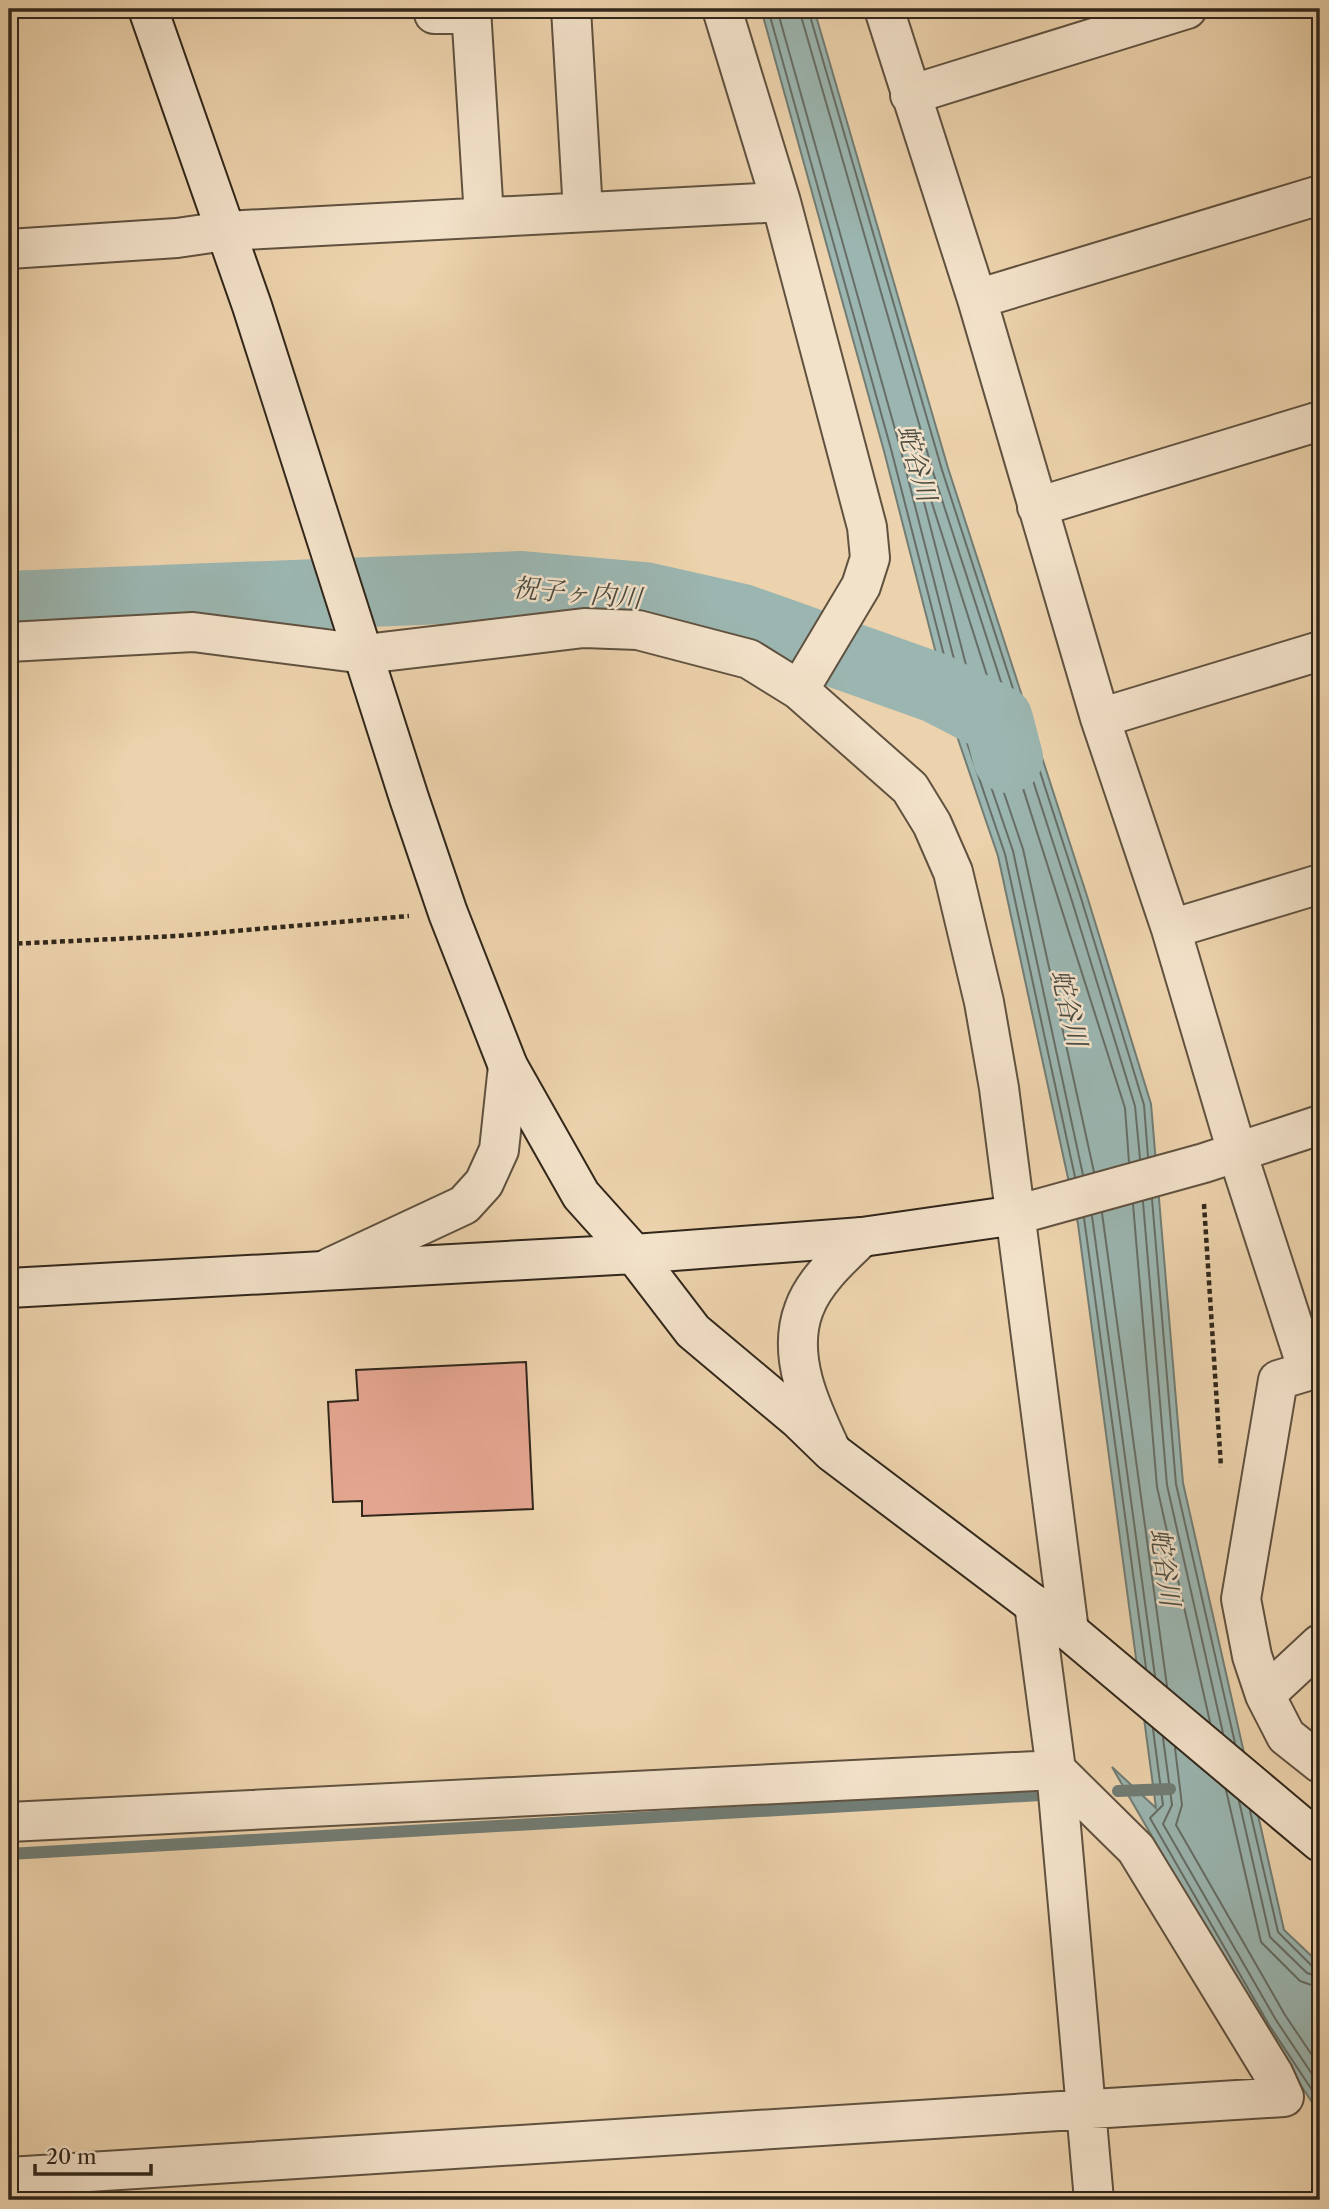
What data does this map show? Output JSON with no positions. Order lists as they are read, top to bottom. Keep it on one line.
{"water":["蛇谷川","祝子ヶ内川"],"scale_bar":"20 m"}
